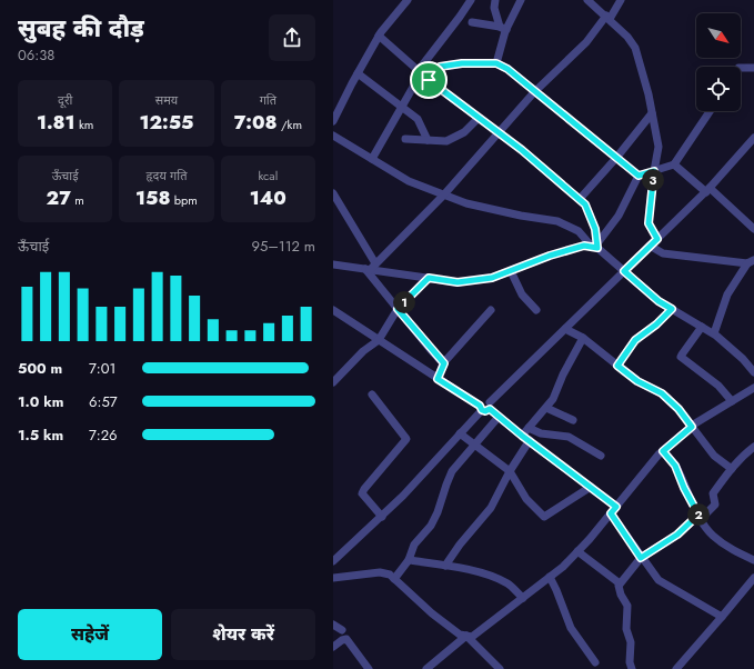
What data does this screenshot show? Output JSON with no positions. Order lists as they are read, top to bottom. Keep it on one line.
{"north":"bottom right","page":{"heading":["सुबह की दौड़","06:38"],"stats":[["दूरी","1.81 km"],["समय","12:55"],["गति","7:08 /km"],["ऊँचाई","27 m"],["हृदय गति","158 bpm"],["kcal","140"]],"pins":["3","1","2"],"chart":["ऊँचाई","95–112 m"],"list":[{"name":"500 m","note":"7:01"},{"name":"1.0 km","note":"6:57"},{"name":"1.5 km","note":"7:26"}],"buttons":["सहेजें","शेयर करें"]}}
